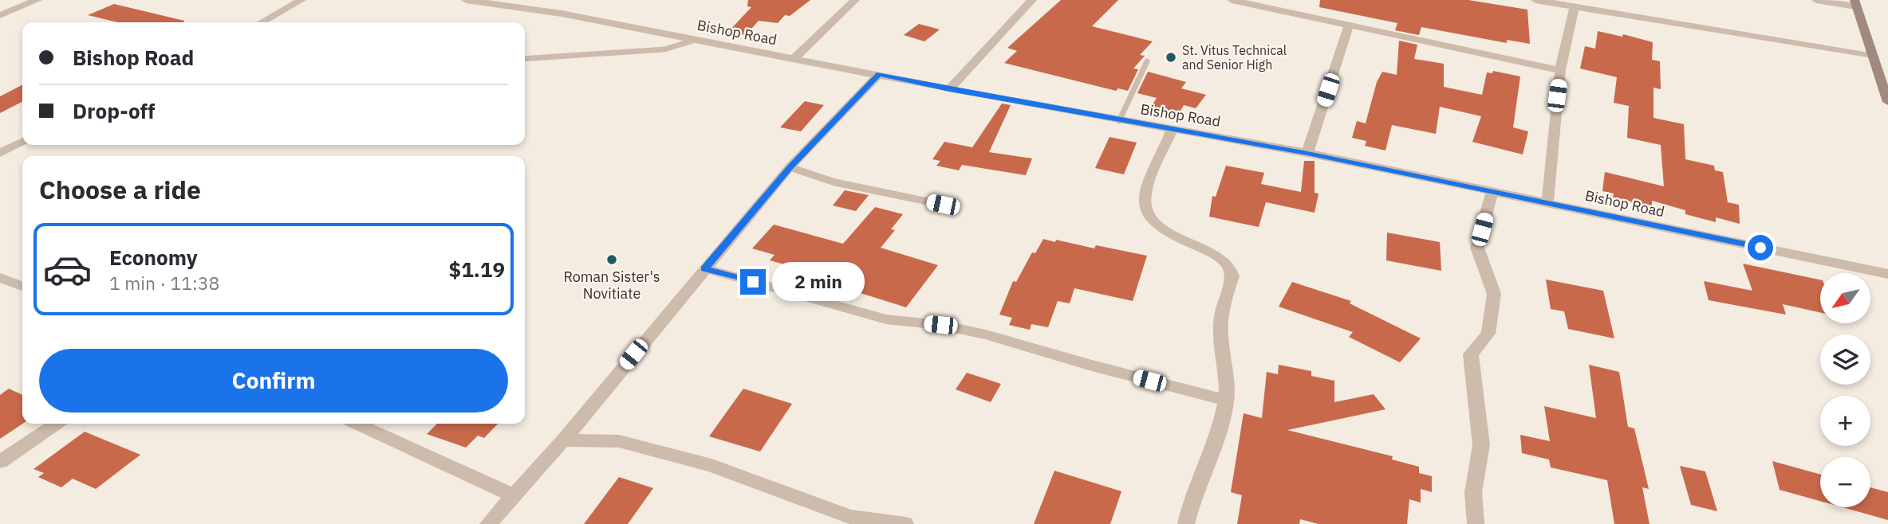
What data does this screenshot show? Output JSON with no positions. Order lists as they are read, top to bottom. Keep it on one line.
{"streets":{"street":["Bishop Road"]},"places":["St. Vitus Technical and Senior High","Roman Sister's Novitiate"],"north":"bottom left","page":{"banner":["Bishop Road","Drop-off"],"heading":"Choose a ride","list":[{"name":"Economy","note":"1 min · 11:38","value":"$1.19"}],"bubble":"2 min","map_buttons":["+","−"],"buttons":"Confirm"}}
